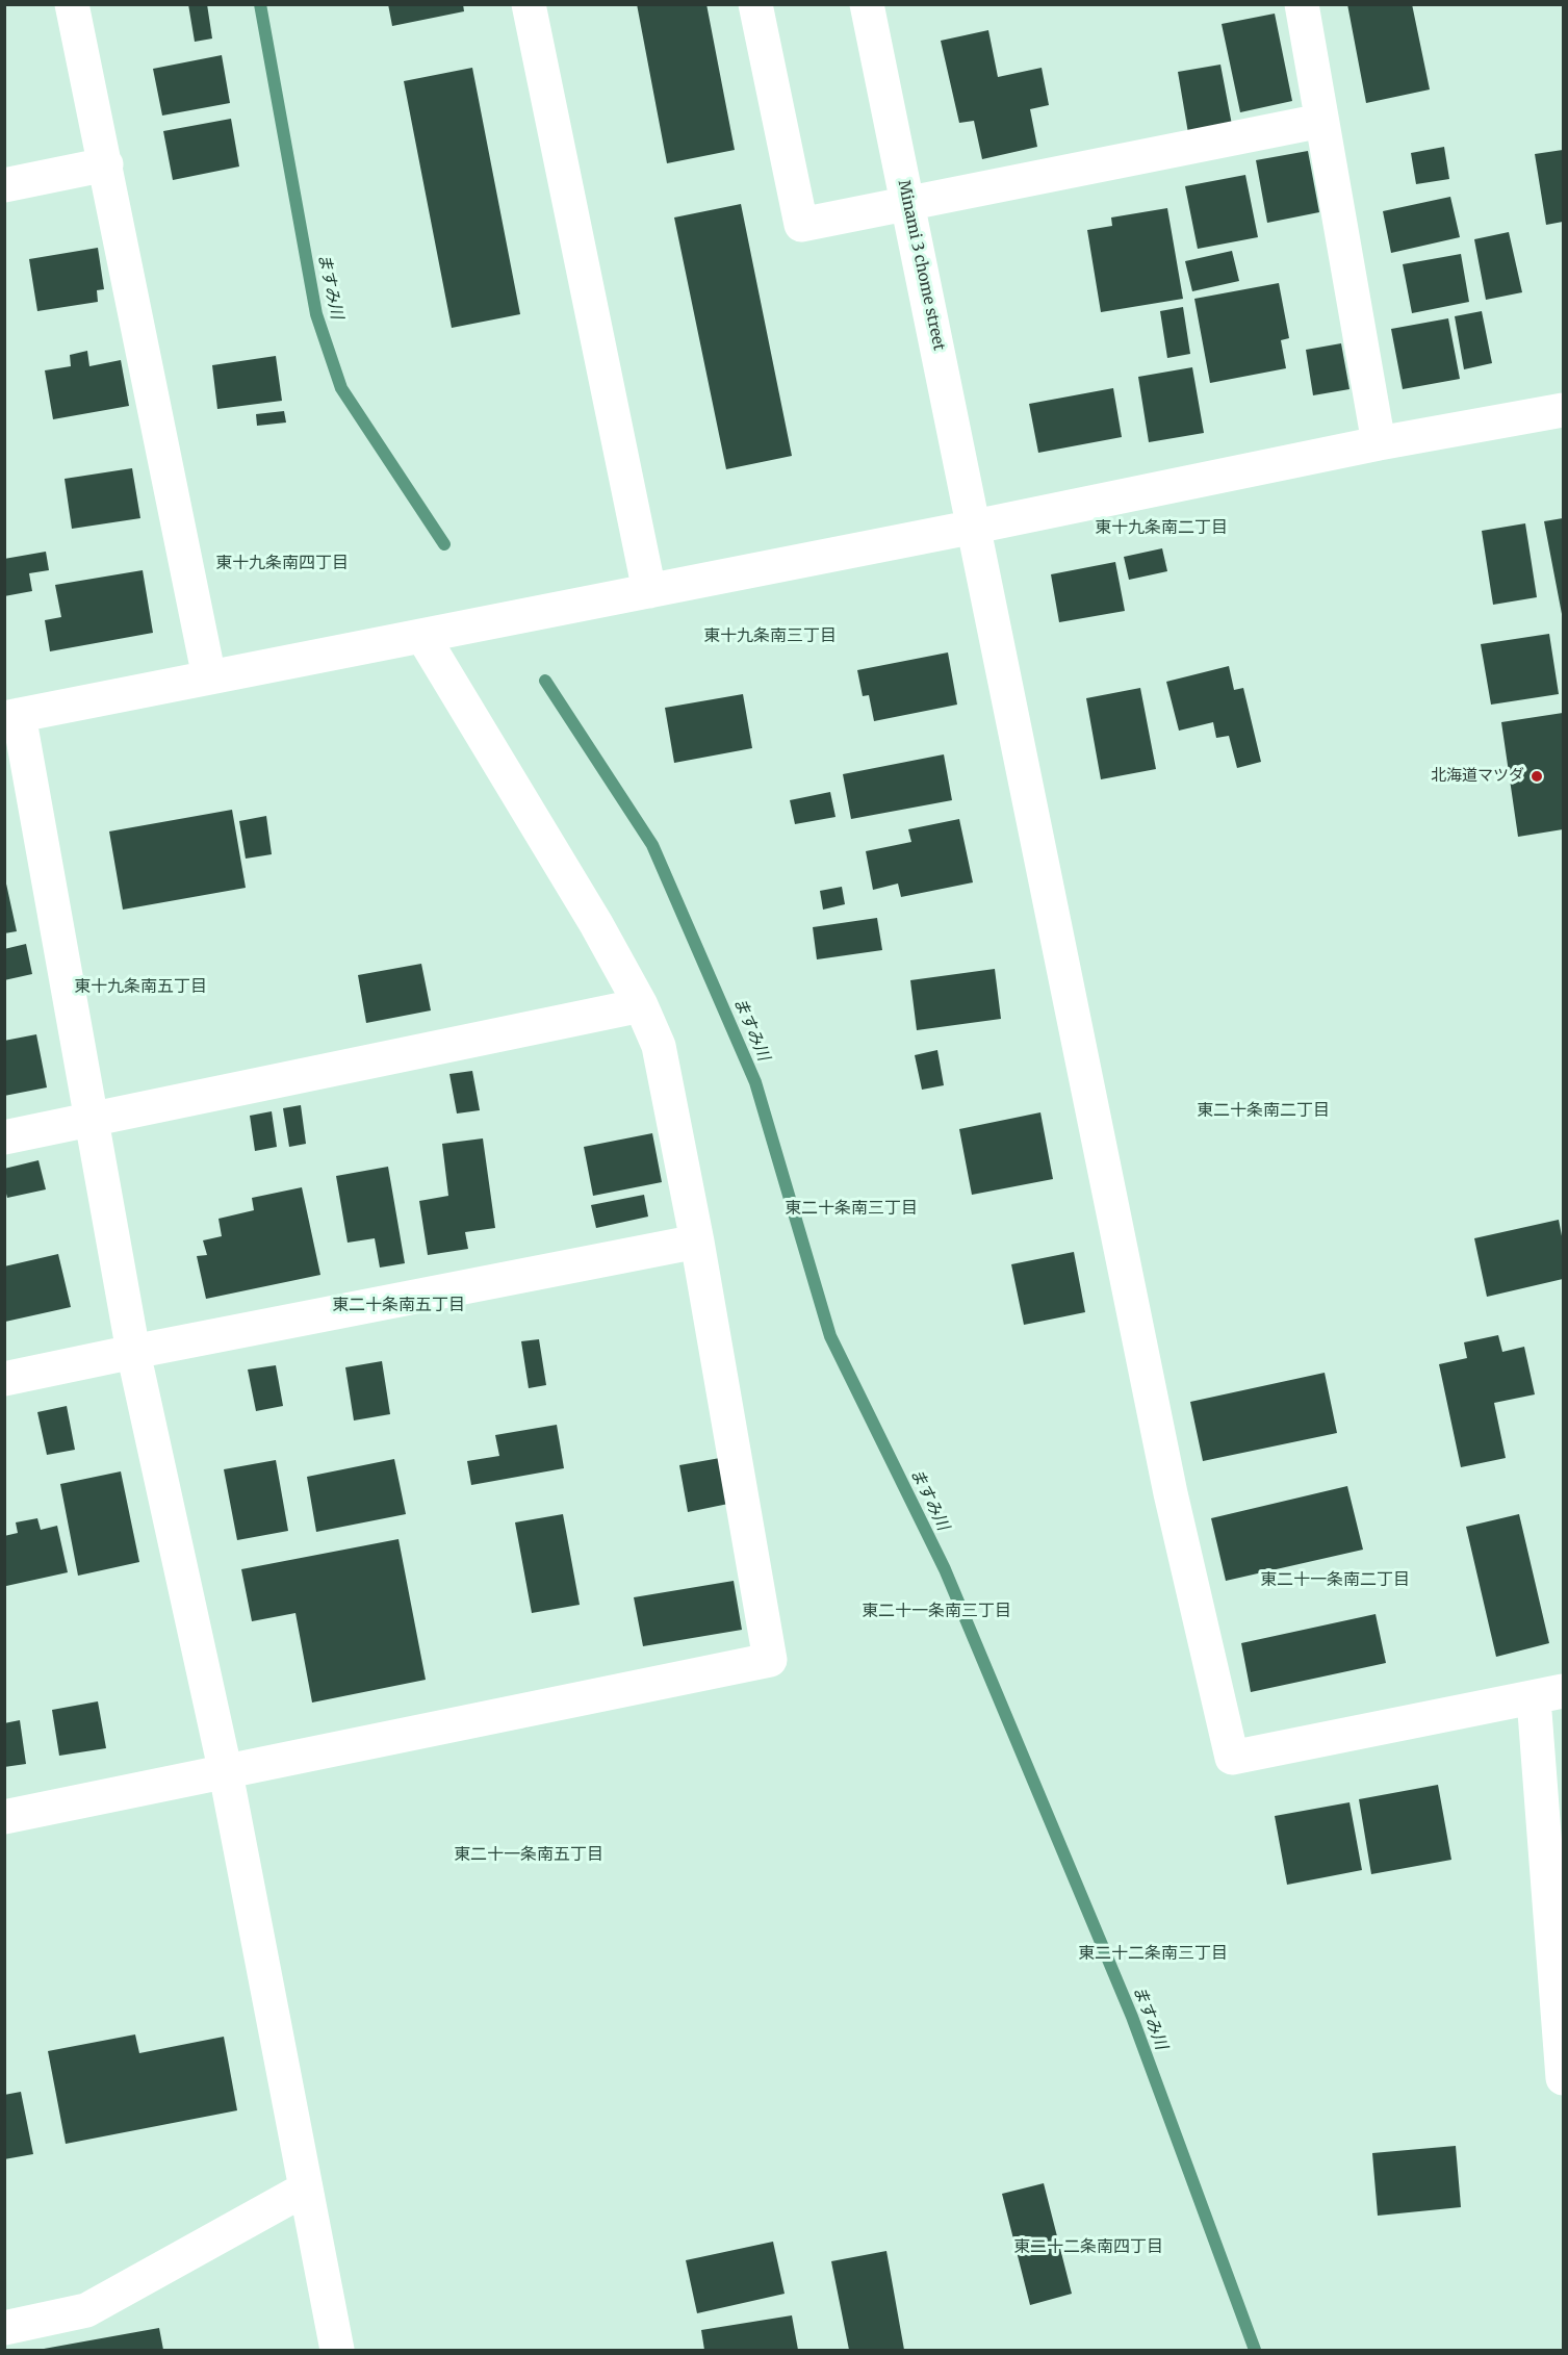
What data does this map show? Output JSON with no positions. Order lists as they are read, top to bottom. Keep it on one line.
{"streets":{"street":["Minami 3 chome street"]},"districts":["東十九条南二丁目","東十九条南四丁目","東十九条南三丁目","東十九条南五丁目","東二十条南二丁目","東二十条南三丁目","東二十条南五丁目","東二十一条南二丁目","東二十一条南三丁目","東二十一条南五丁目","東二十二条南三丁目","東二十二条南四丁目"],"water":["ますみ川"],"places":["北海道マツダ"]}
